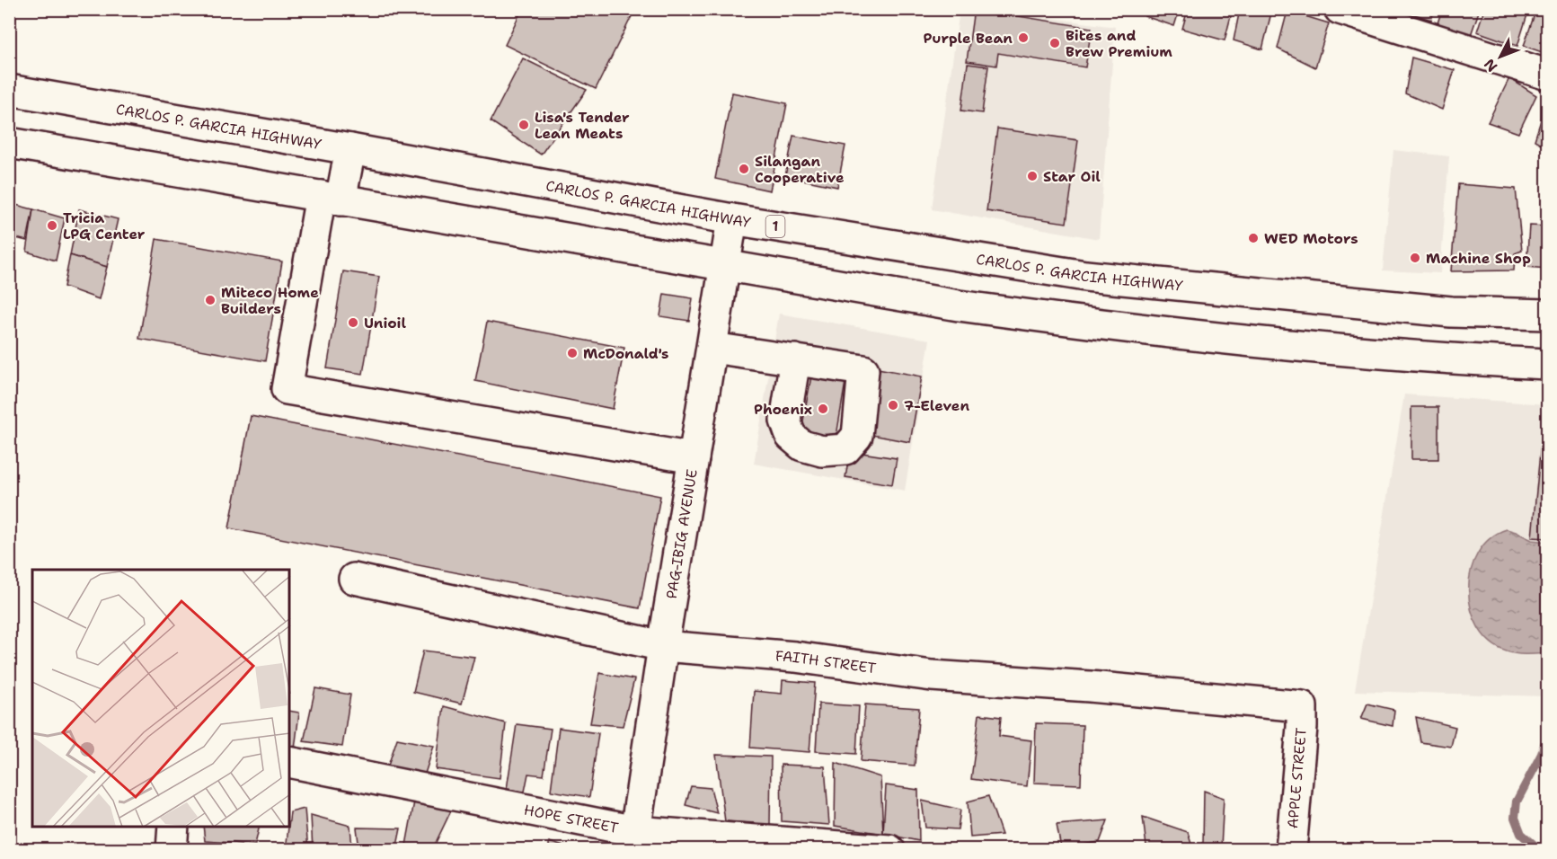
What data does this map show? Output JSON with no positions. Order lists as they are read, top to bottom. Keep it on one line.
{"streets":{"main road":["CARLOS P. GARCIA HIGHWAY","1","PAG-IBIG AVENUE","FAITH STREET","APPLE STREET","HOPE STREET"]},"crossings":[["CARLOS P. GARCIA HIGHWAY","PAG-IBIG AVENUE"],["PAG-IBIG AVENUE","FAITH STREET"],["PAG-IBIG AVENUE","HOPE STREET"],["FAITH STREET","APPLE STREET"]],"places":["Purple Bean","Bites and Brew Premium","Lisa's Tender Lean Meats","Silangan Cooperative","Star Oil","Tricia LPG Center","WED Motors","Machine Shop","Miteco Home Builders","Unioil","McDonald's","7-Eleven","Phoenix"],"north":"bottom left"}
